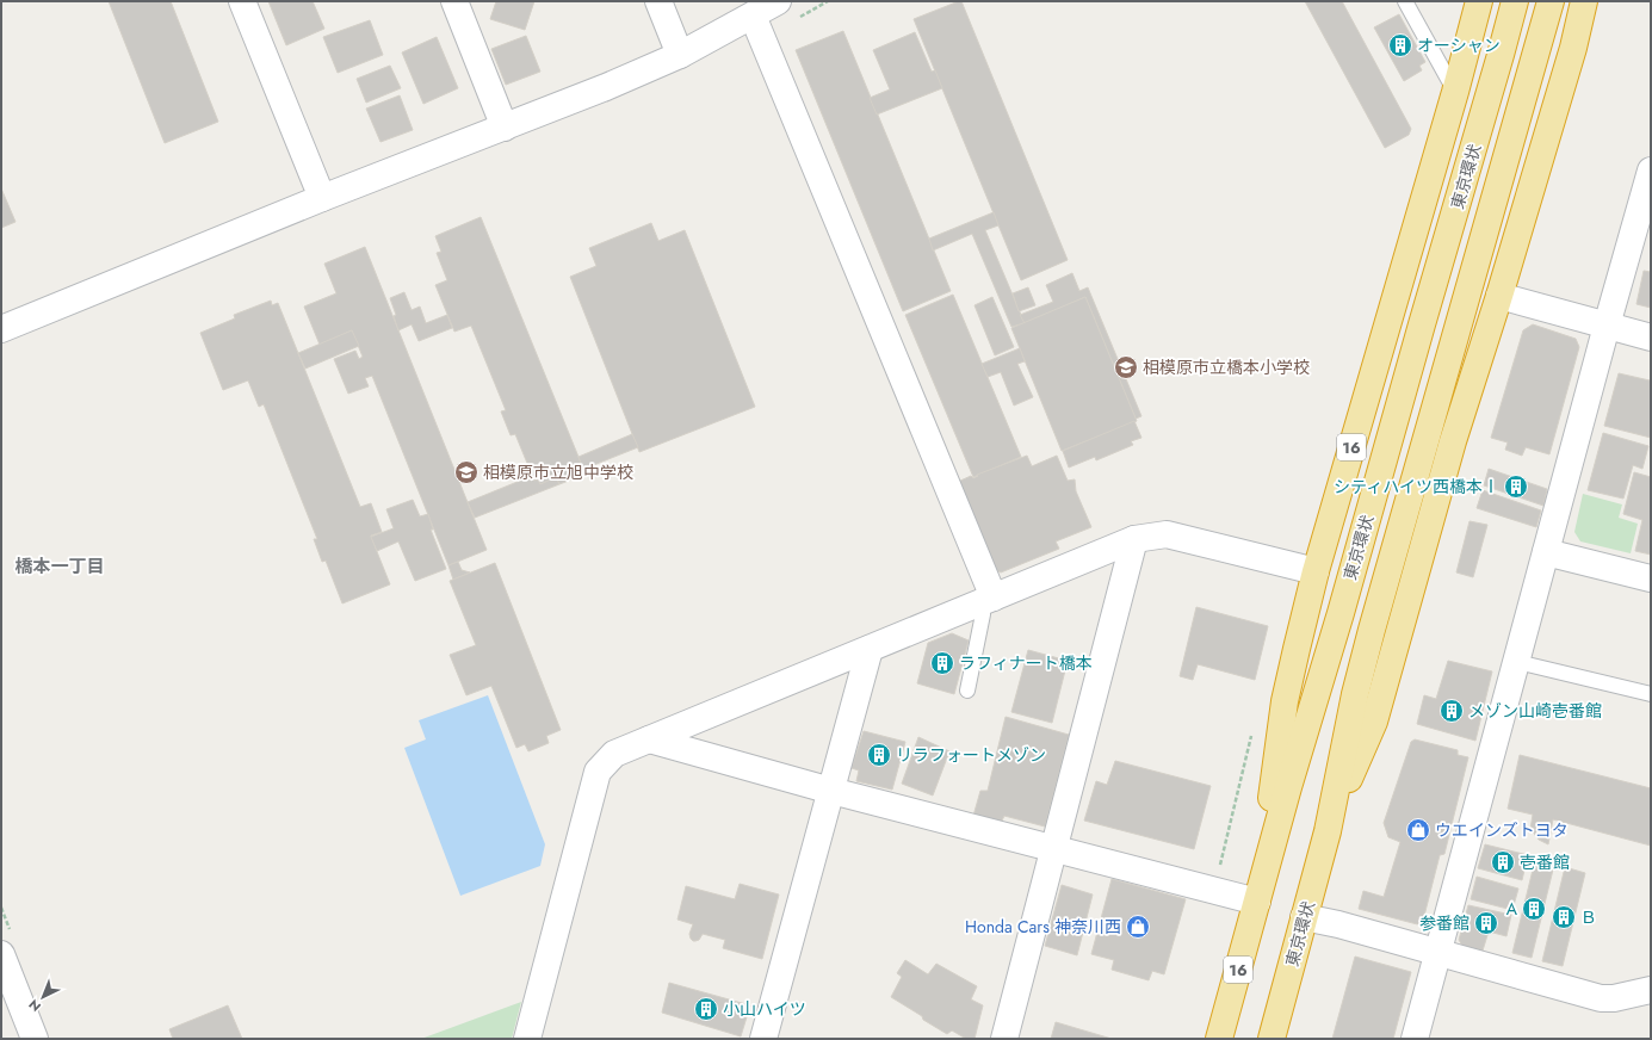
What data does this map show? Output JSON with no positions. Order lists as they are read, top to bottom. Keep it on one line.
{"streets":{"highway":["東京環状","16"]},"crossings":[["東京環状","16"]],"districts":["橋本一丁目"],"places":{"building":["オーシャン","シティハイツ西橋本Ⅰ","ラフィナート橋本","メゾン山崎壱番館","リラフォートメゾン","壱番館","A","Ｂ","参番館","小山ハイツ"],"school or university":["相模原市立橋本小学校","相模原市立旭中学校"],"shop":["ウエインズトヨタ","Honda Cars 神奈川西"]},"north":"bottom left"}
